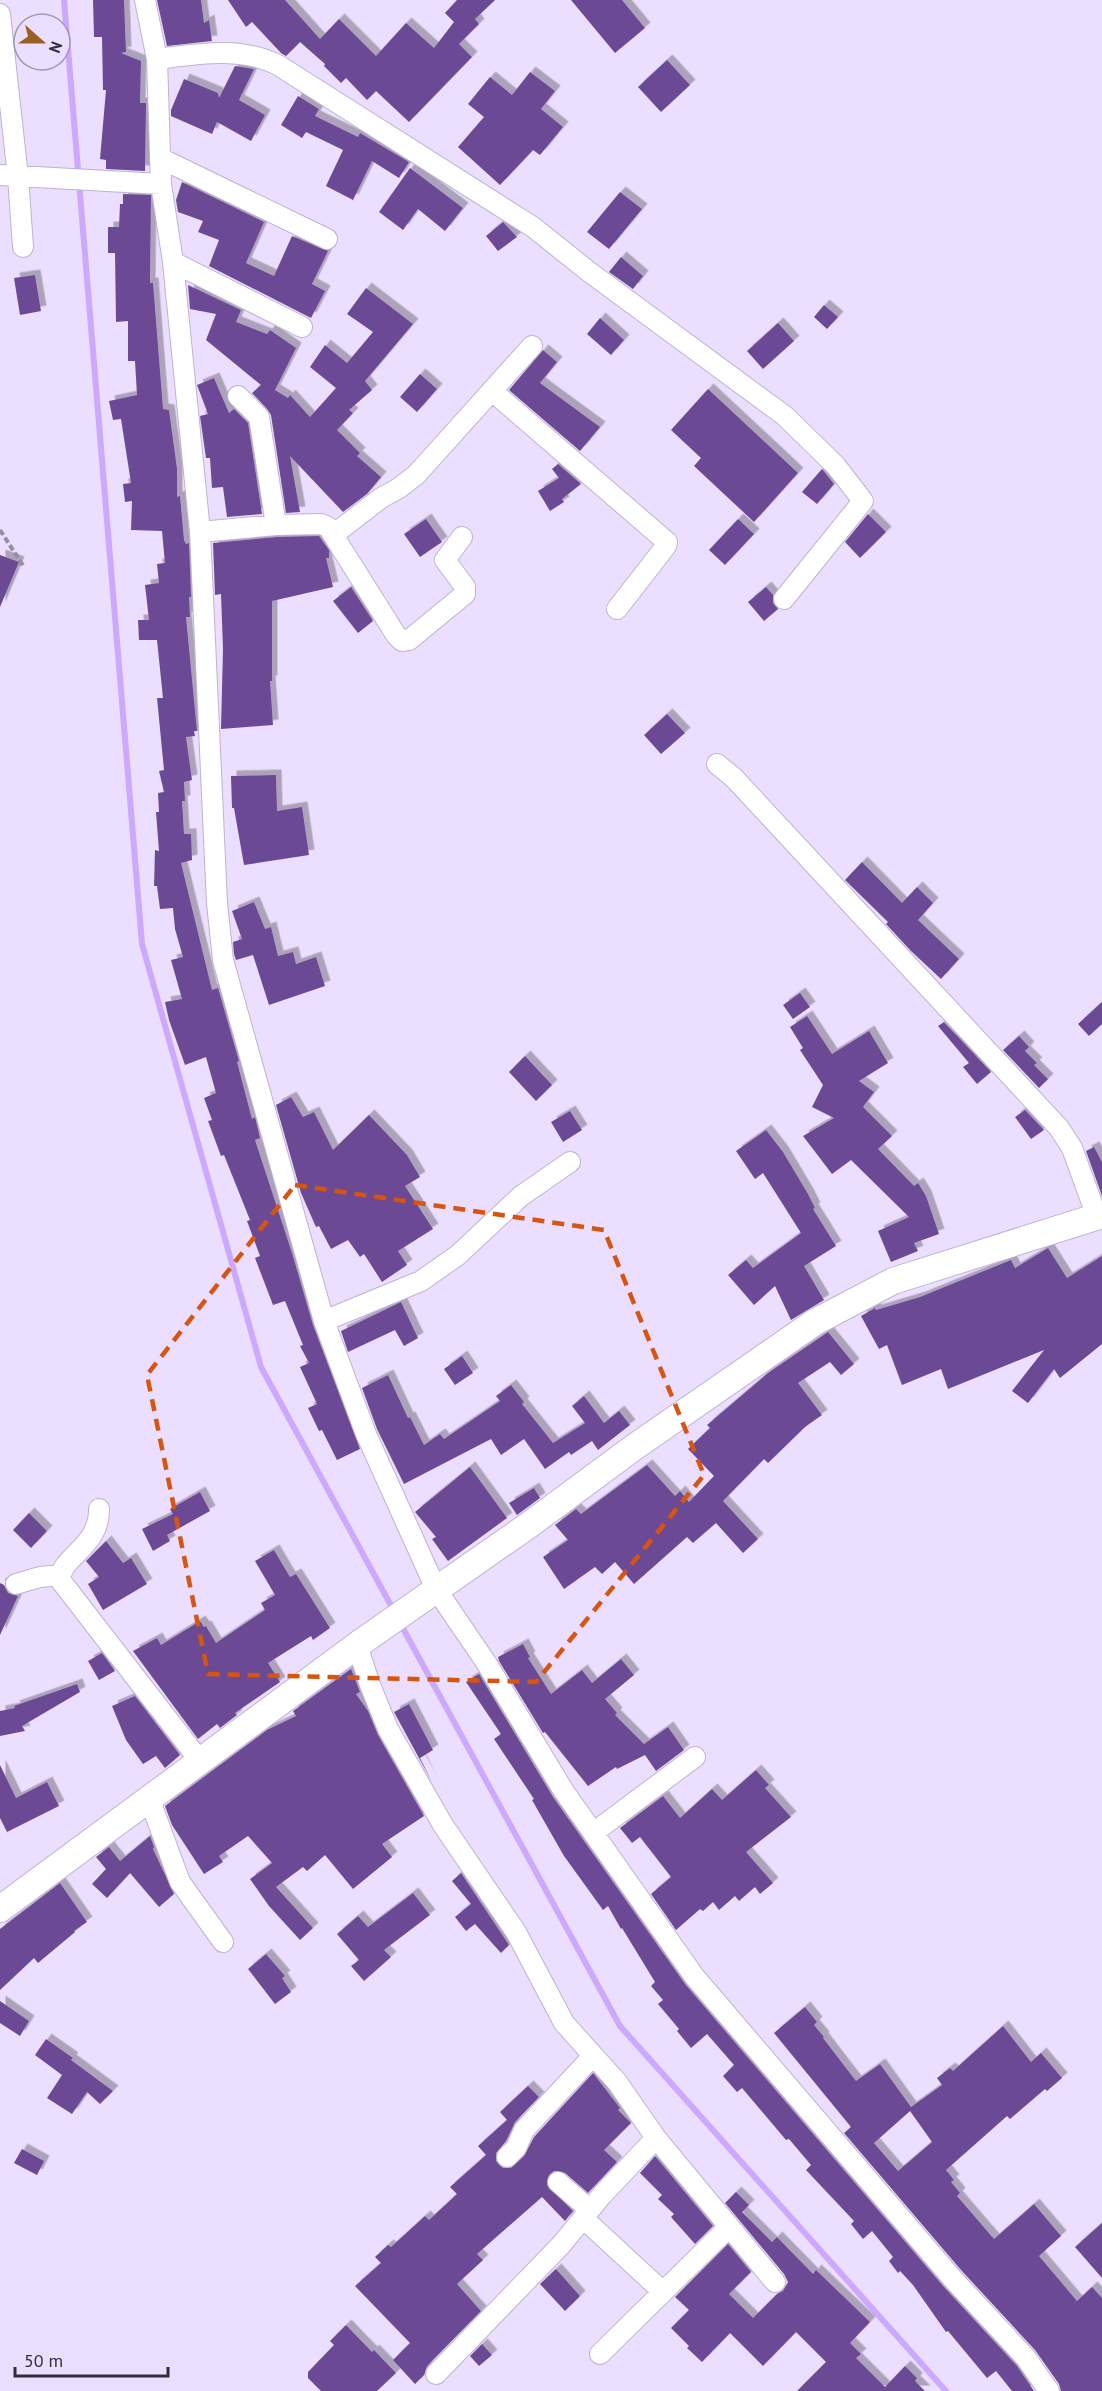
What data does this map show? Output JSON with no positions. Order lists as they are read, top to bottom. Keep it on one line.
{"scale_bar":"50 m","north":"right"}
